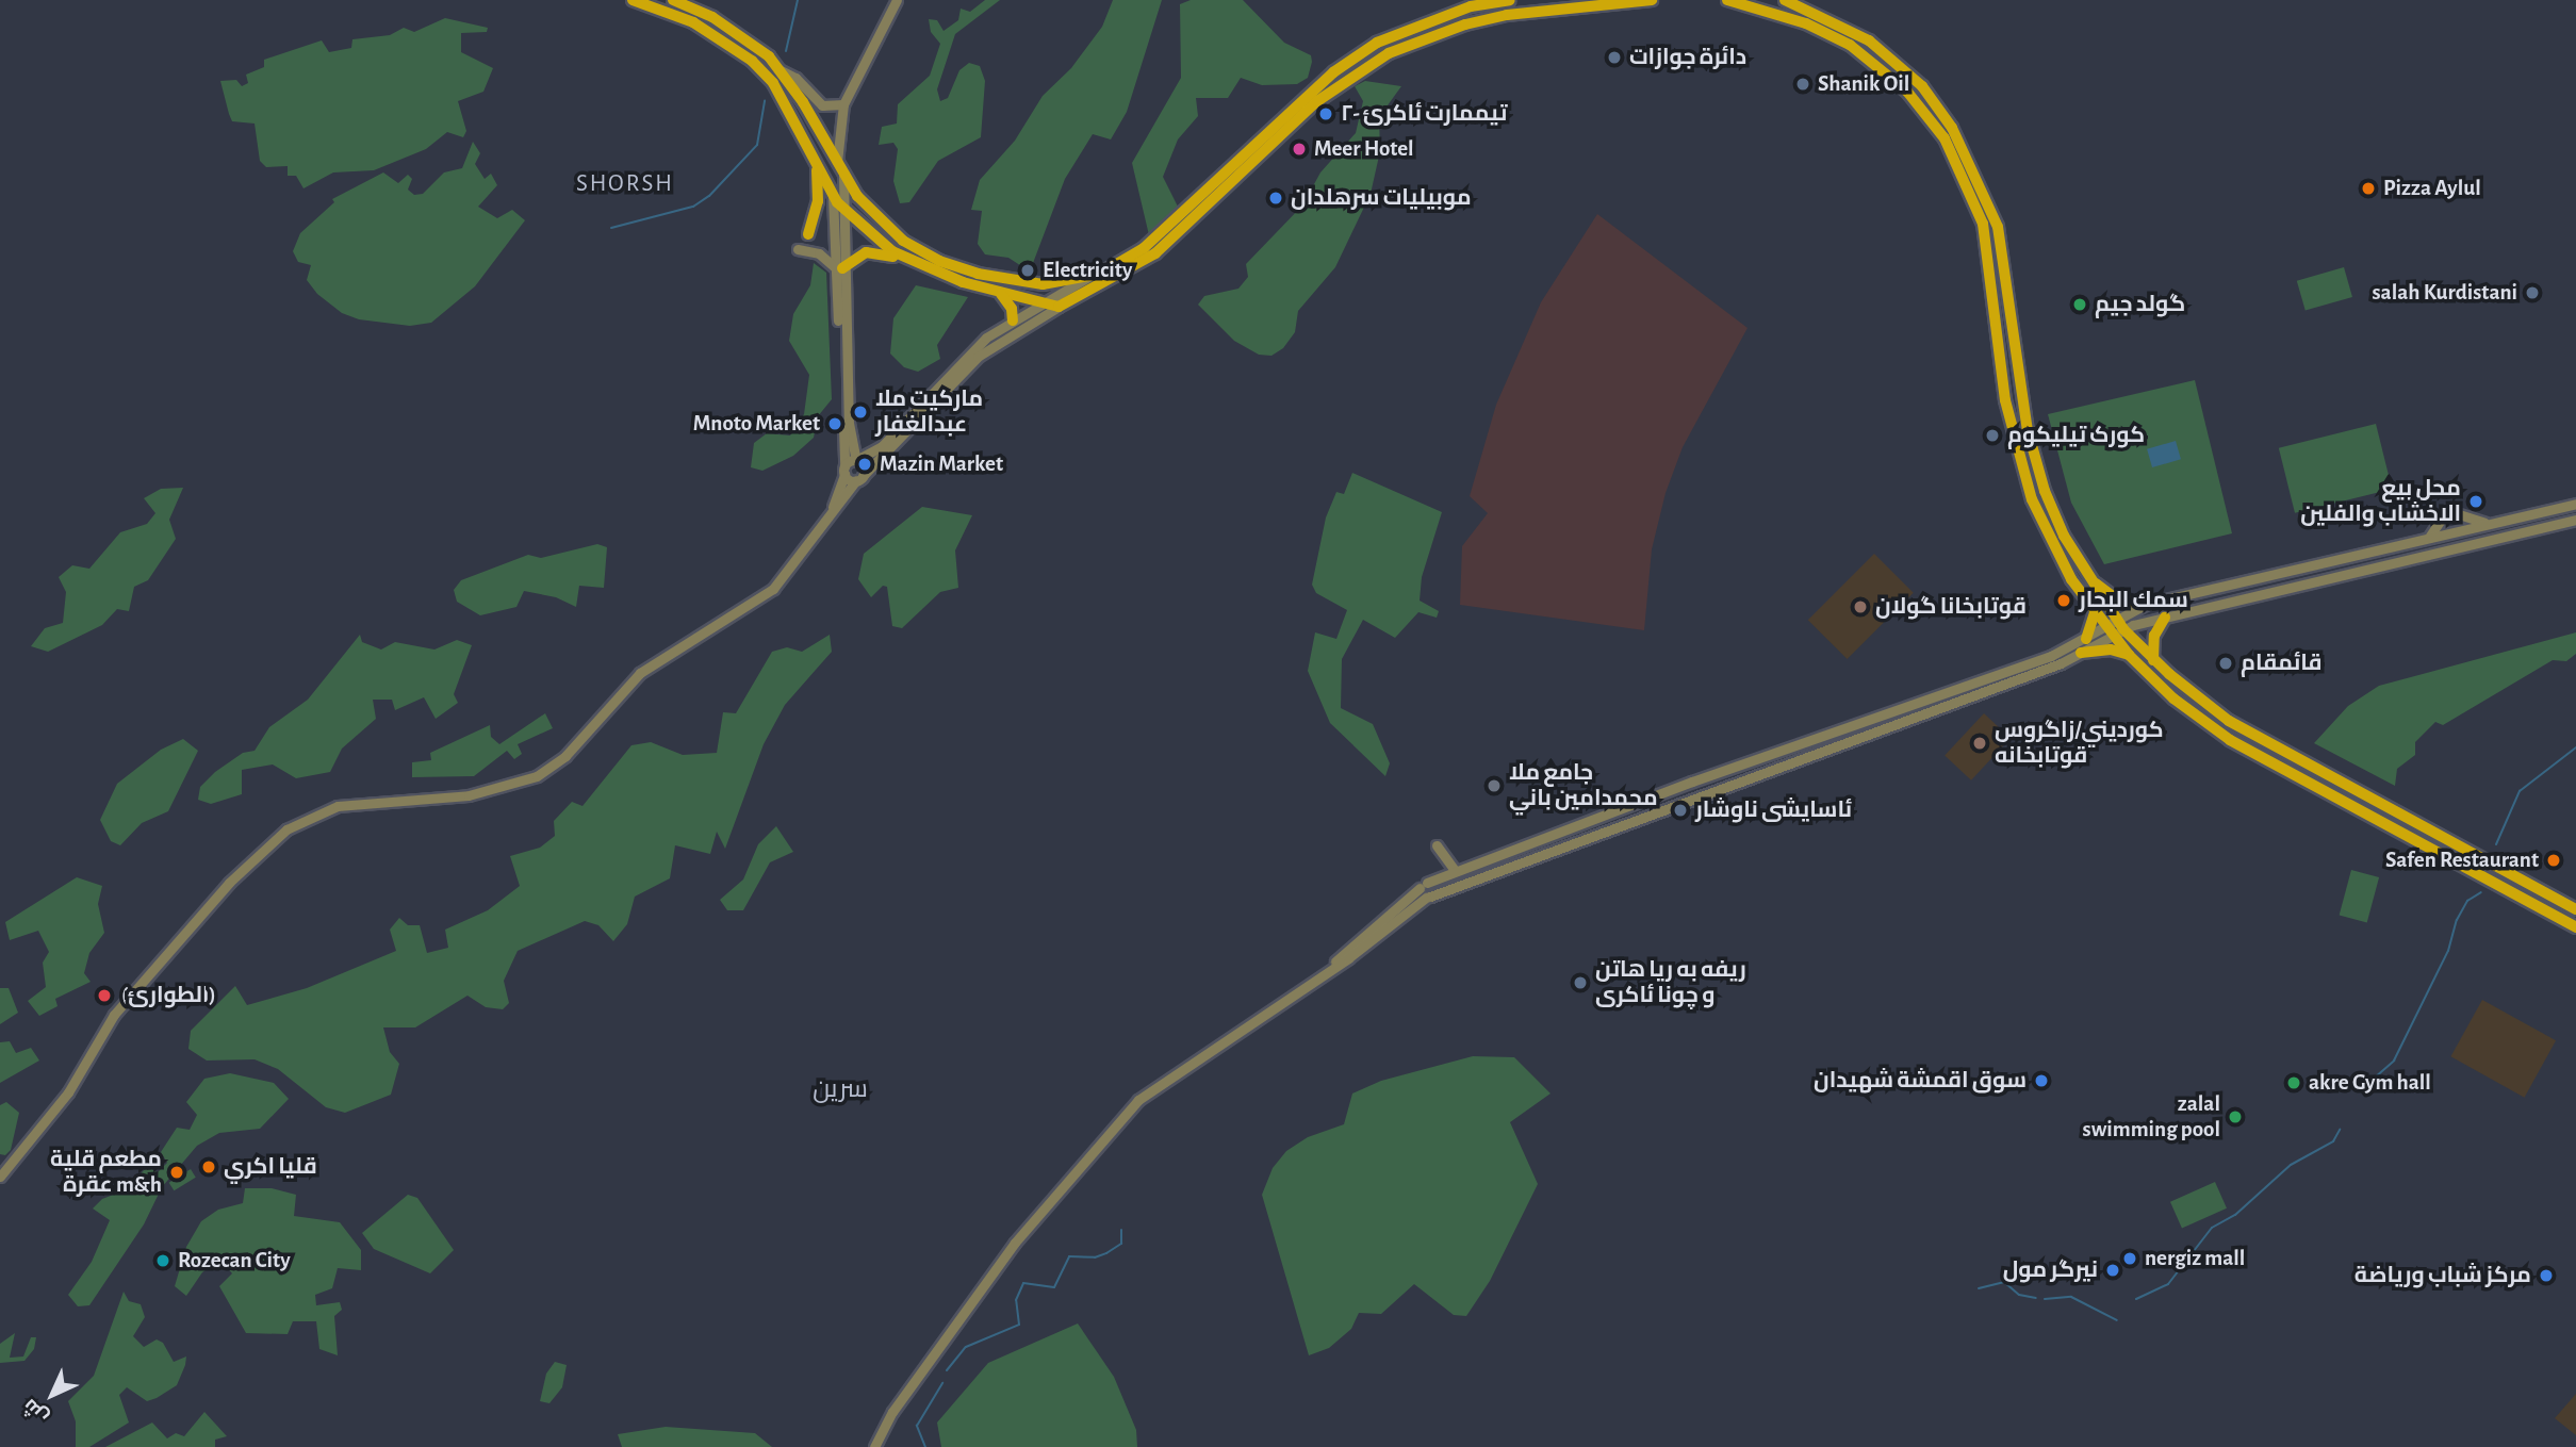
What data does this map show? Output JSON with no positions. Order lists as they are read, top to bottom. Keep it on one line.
{"districts":["SHORSH","سرين"],"places":["دائرة جوازات","Shanik Oil","تيممارت ئاكرئ -٢","Meer Hotel","Pizza Aylul","موبيليات سرهلدان","Electricity","salah Kurdistani","گولد جیم","ماركيت ملا عبدالغفار","Mnoto Market","کورک تيليكوم","Mazin Market","محل بيع الاخشاب والفلين","سمك البحار","قوتابخانا گولان","قائمقام","كورديني/زاگروس قوتابخانه‌","جامع ملا محمدامين باني","ئاسايشى ناوشار","Safen Restaurant","ريفه به ريا هاتن و چونا ئاكرى","(الطوارئ)","سوق اقمشة شهيدان","akre Gym hall","zalal swimming pool","قليا اكري","مطعم قلية عقرة m&h","nergiz mall","Rozecan City","نيرگر مول","مركز شباب ورياضة"],"north":"bottom left"}
